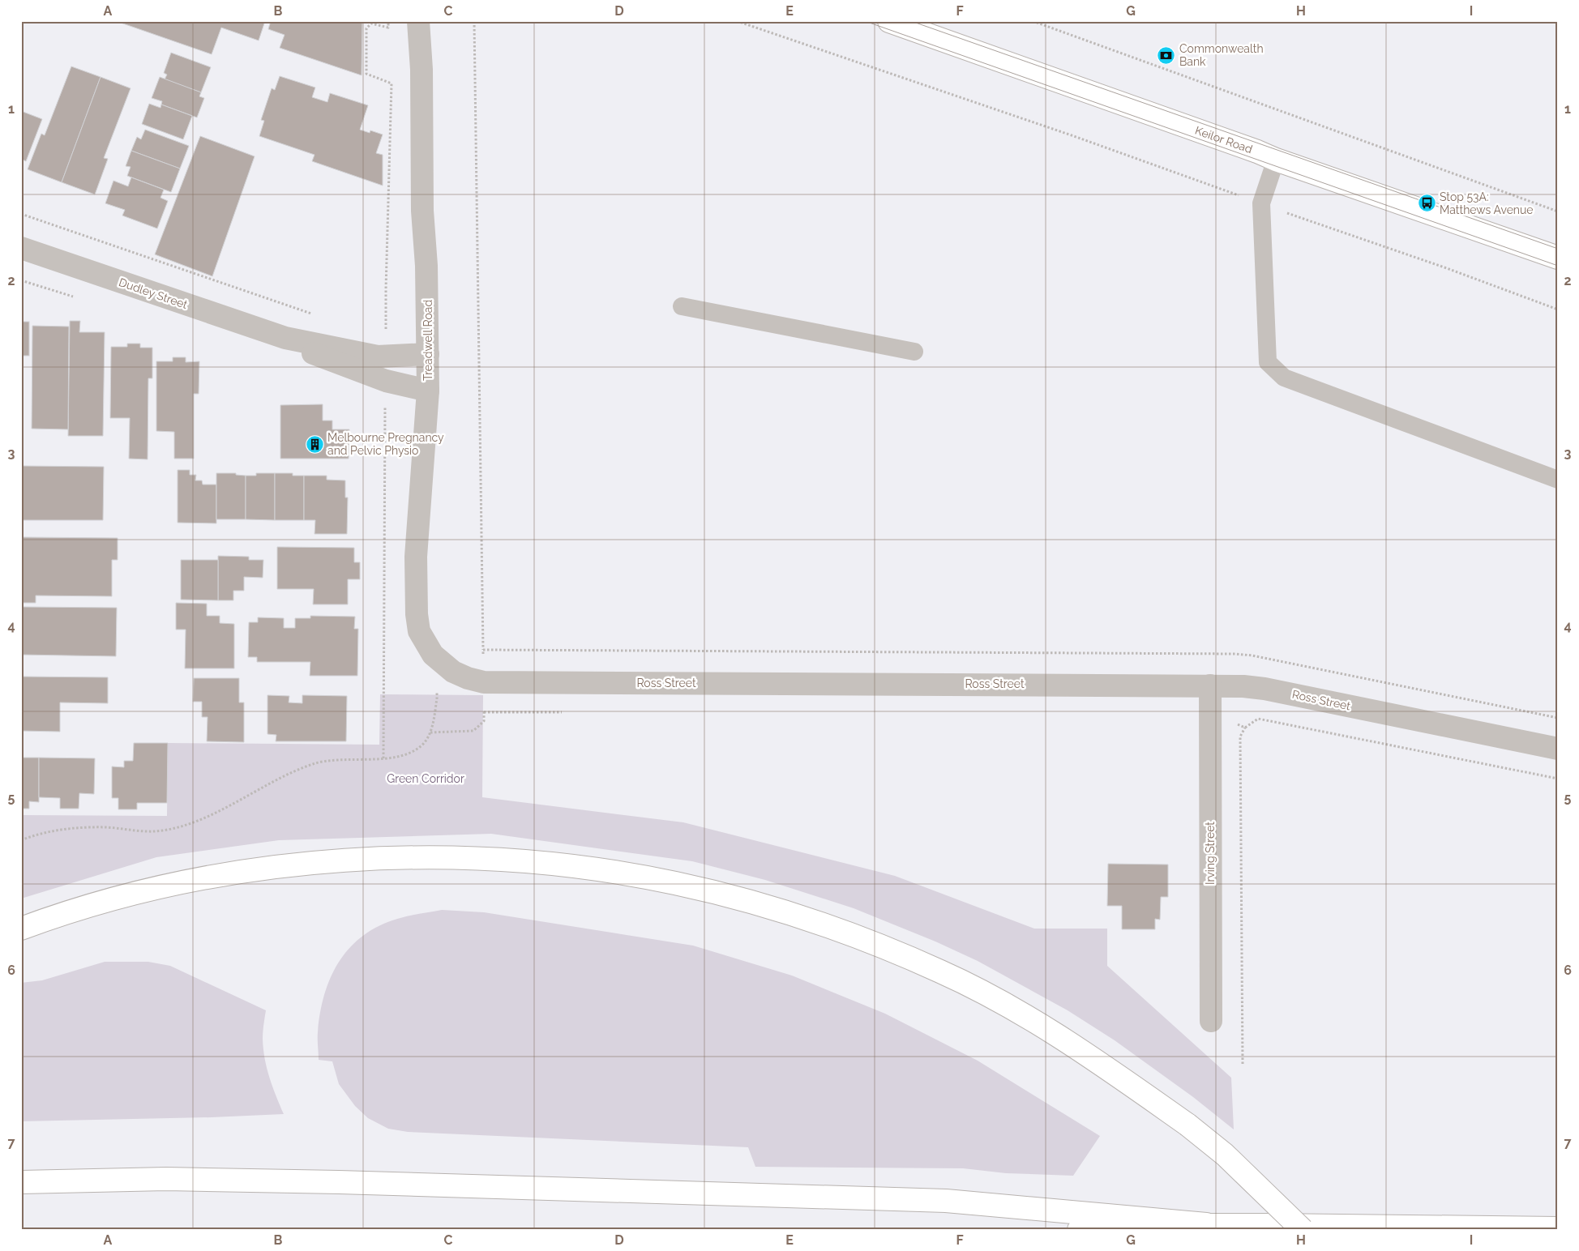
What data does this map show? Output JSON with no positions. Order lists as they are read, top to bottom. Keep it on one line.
{"streets":{"main road":["Keilor Road"],"street":["Dudley Street","Treadwell Road","Ross Street","Irving Street"]},"crossings":[["Dudley Street","Treadwell Road"],["Treadwell Road","Ross Street"],["Ross Street","Irving Street"]],"parks":["Green Corridor"],"places":{"bank":["Commonwealth Bank"],"bus stop":["Stop 53A: Matthews Avenue"],"building":["Melbourne Pregnancy and Pelvic Physio"]},"grid":{"columns":["A","B","C","D","E","F","G","H","I"],"rows":["1","2","3","4","5","6","7"]}}
